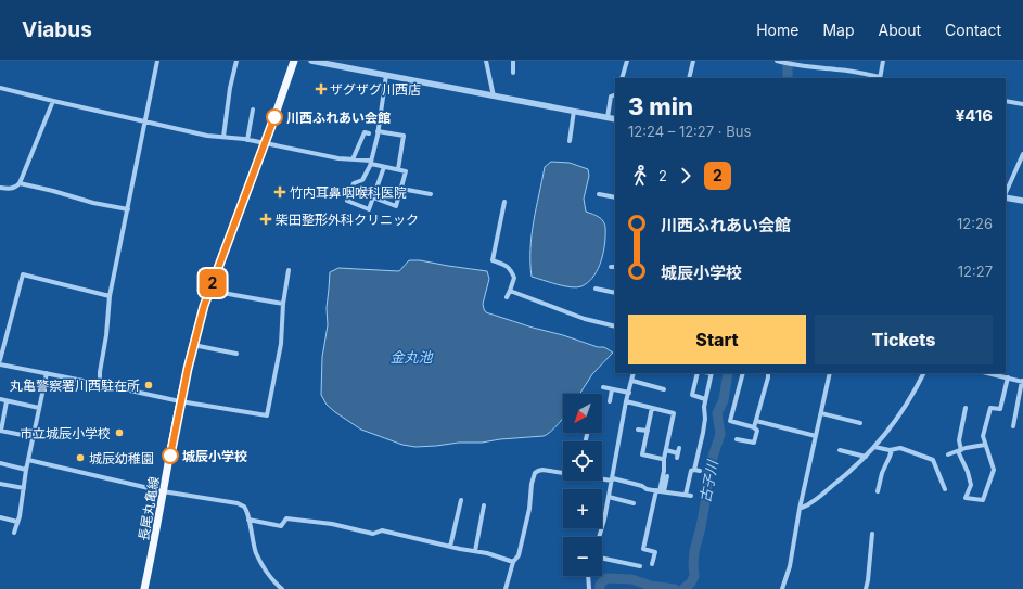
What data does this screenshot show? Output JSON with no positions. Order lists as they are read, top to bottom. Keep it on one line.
{"streets":{"main road":["長尾丸亀線"]},"water":["金丸池","古子川"],"places":{"health":["ザグザグ川西店","竹内耳鼻咽喉科医院","柴田整形外科クリニック"],"other":["川西ふれあい会館","丸亀警察署川西駐在所","市立城辰小学校","城辰小学校","城辰幼稚園"]},"lines":["bus line 2"],"north":"bottom left","page":{"header":"Viabus","nav":["Home","Map","About","Contact"],"on_map":"2","heading":["3 min","12:24 – 12:27 · Bus","¥416"],"legs":["2","2"],"list":[{"name":"川西ふれあい会館","value":"12:26"},{"name":"城辰小学校","value":"12:27"}],"buttons":["Start","Tickets"],"map_buttons":["+","−"]}}
